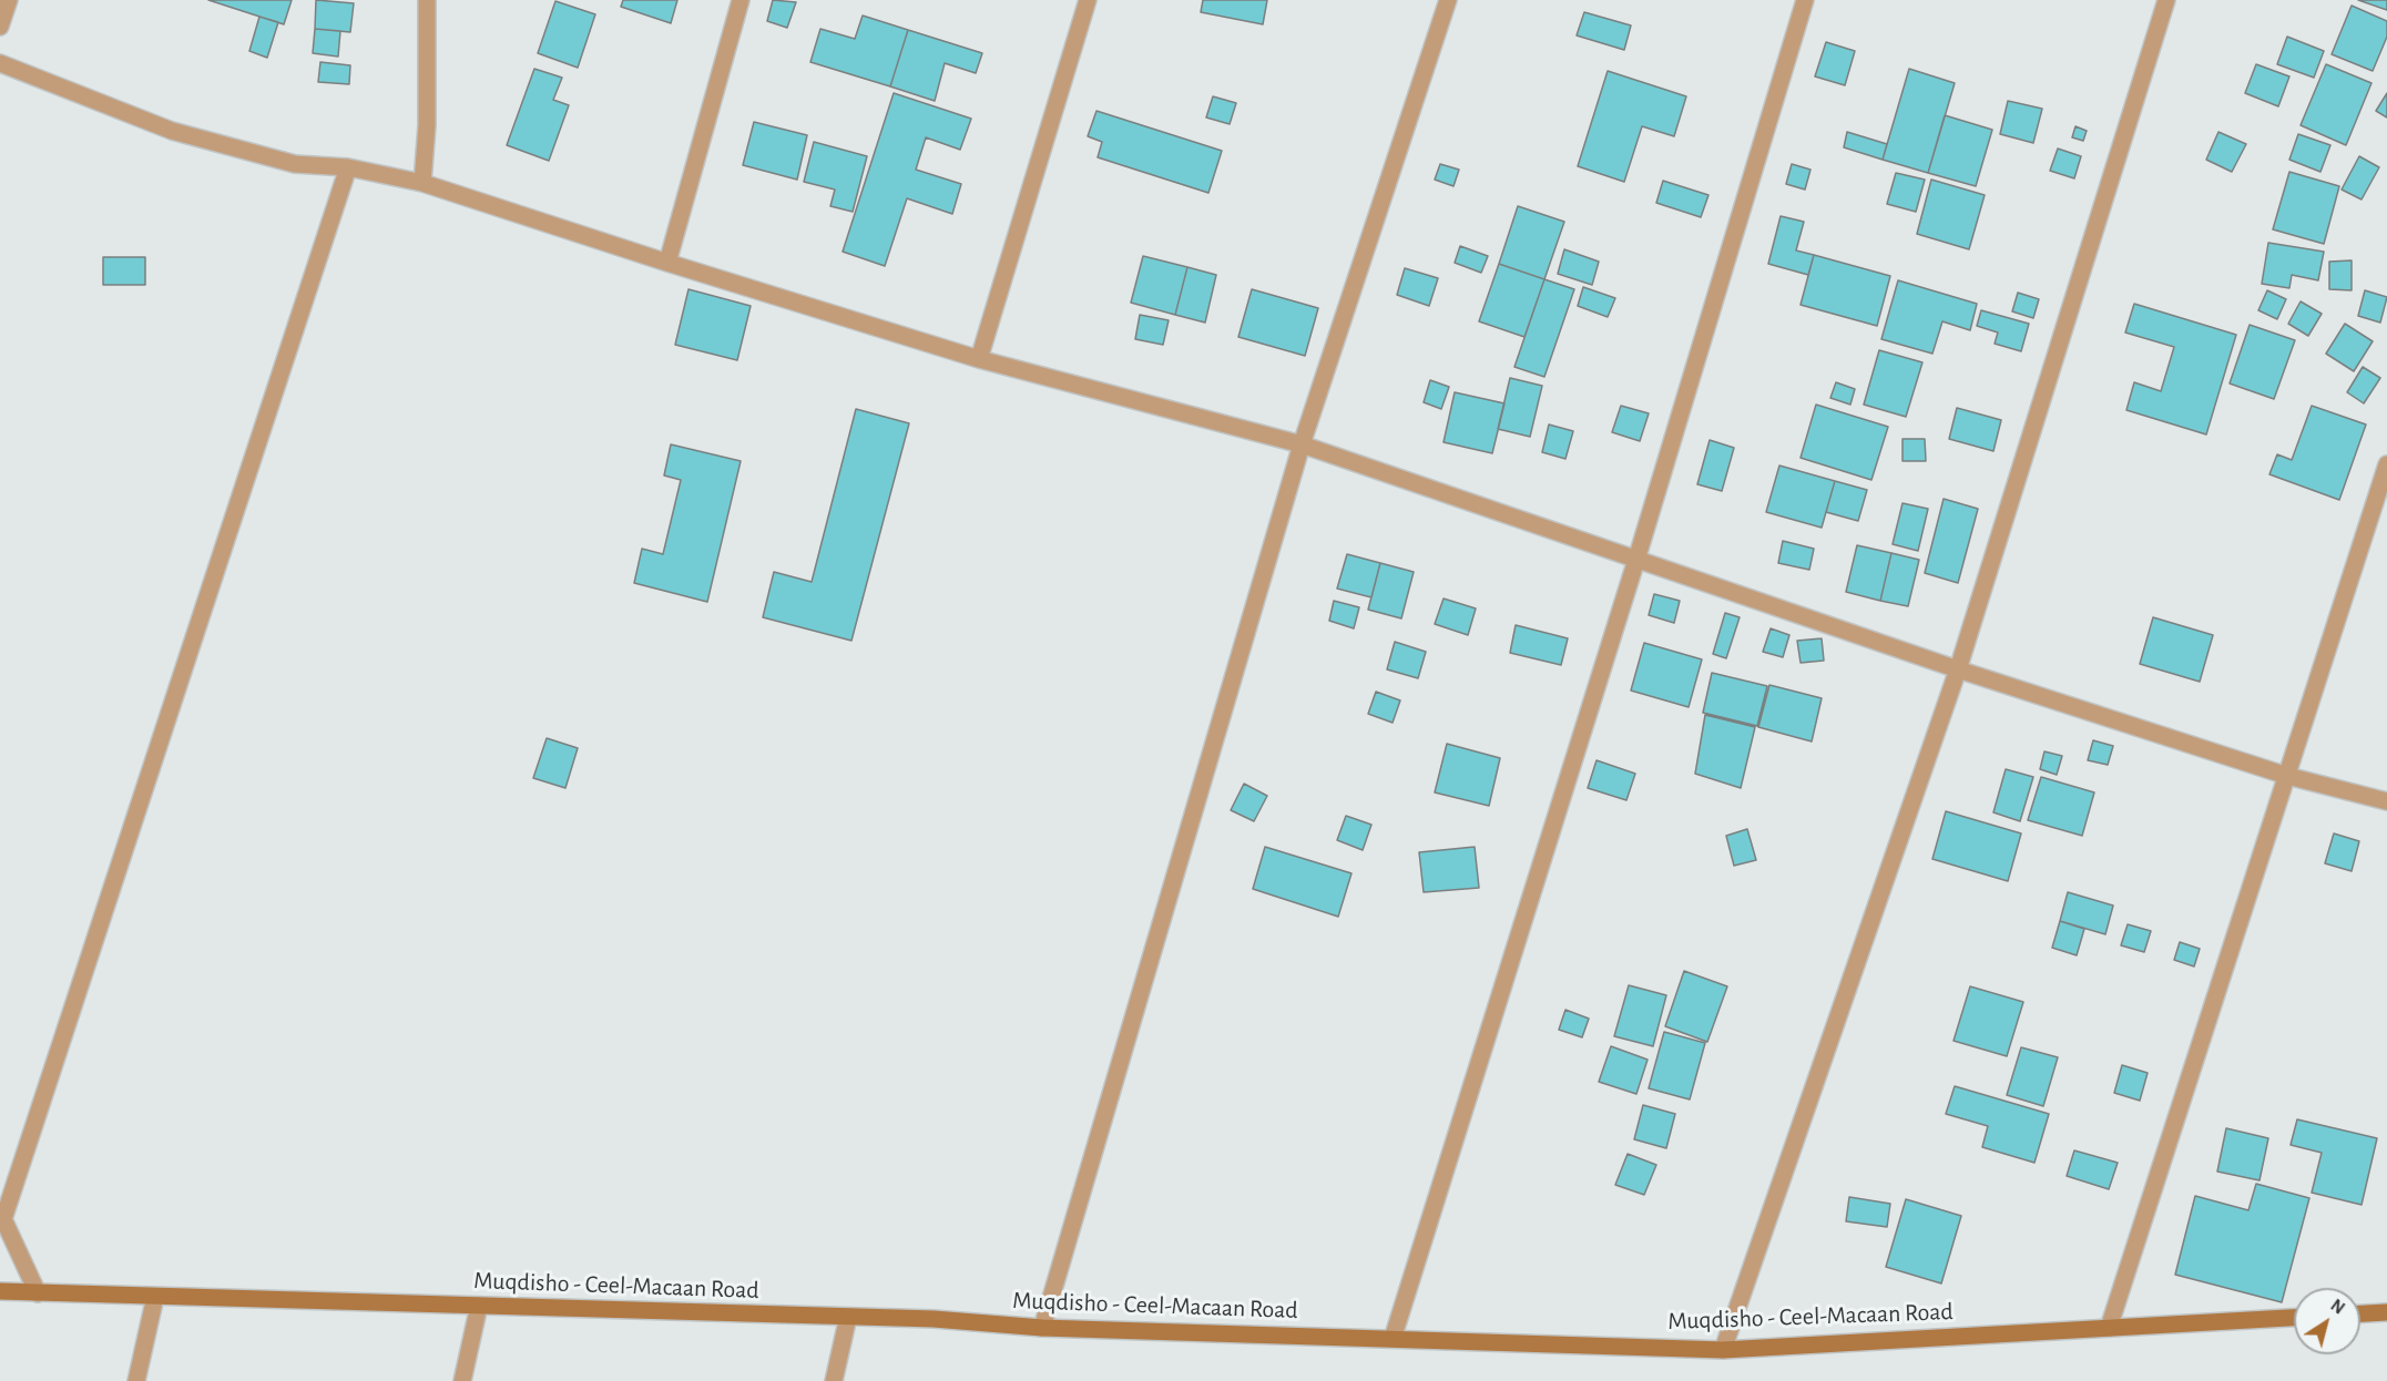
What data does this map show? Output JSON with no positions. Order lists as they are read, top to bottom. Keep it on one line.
{"streets":{"street":["Muqdisho - Ceel-Macaan Road"]},"north":"top right"}
